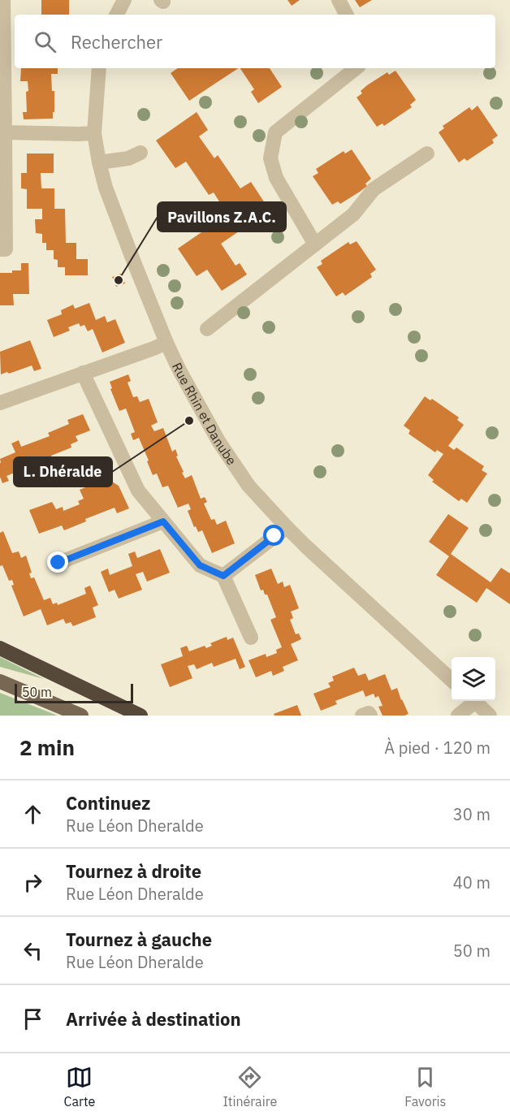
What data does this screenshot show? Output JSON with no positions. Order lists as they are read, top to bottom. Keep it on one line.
{"streets":{"street":["Rue Rhin et Danube"]},"places":["Pavillons Z.A.C.","L. Dhéralde"],"scale_bar":"50 m","page":{"search":"Rechercher","scale":"50 m","heading":["2 min","À pied · 120 m"],"list":[["Continuez","Rue Léon Dheralde","30 m"],["Tournez à droite","Rue Léon Dheralde","40 m"],["Tournez à gauche","Rue Léon Dheralde","50 m"],"Arrivée à destination"],"nav":["Carte","Itinéraire","Favoris"]}}
